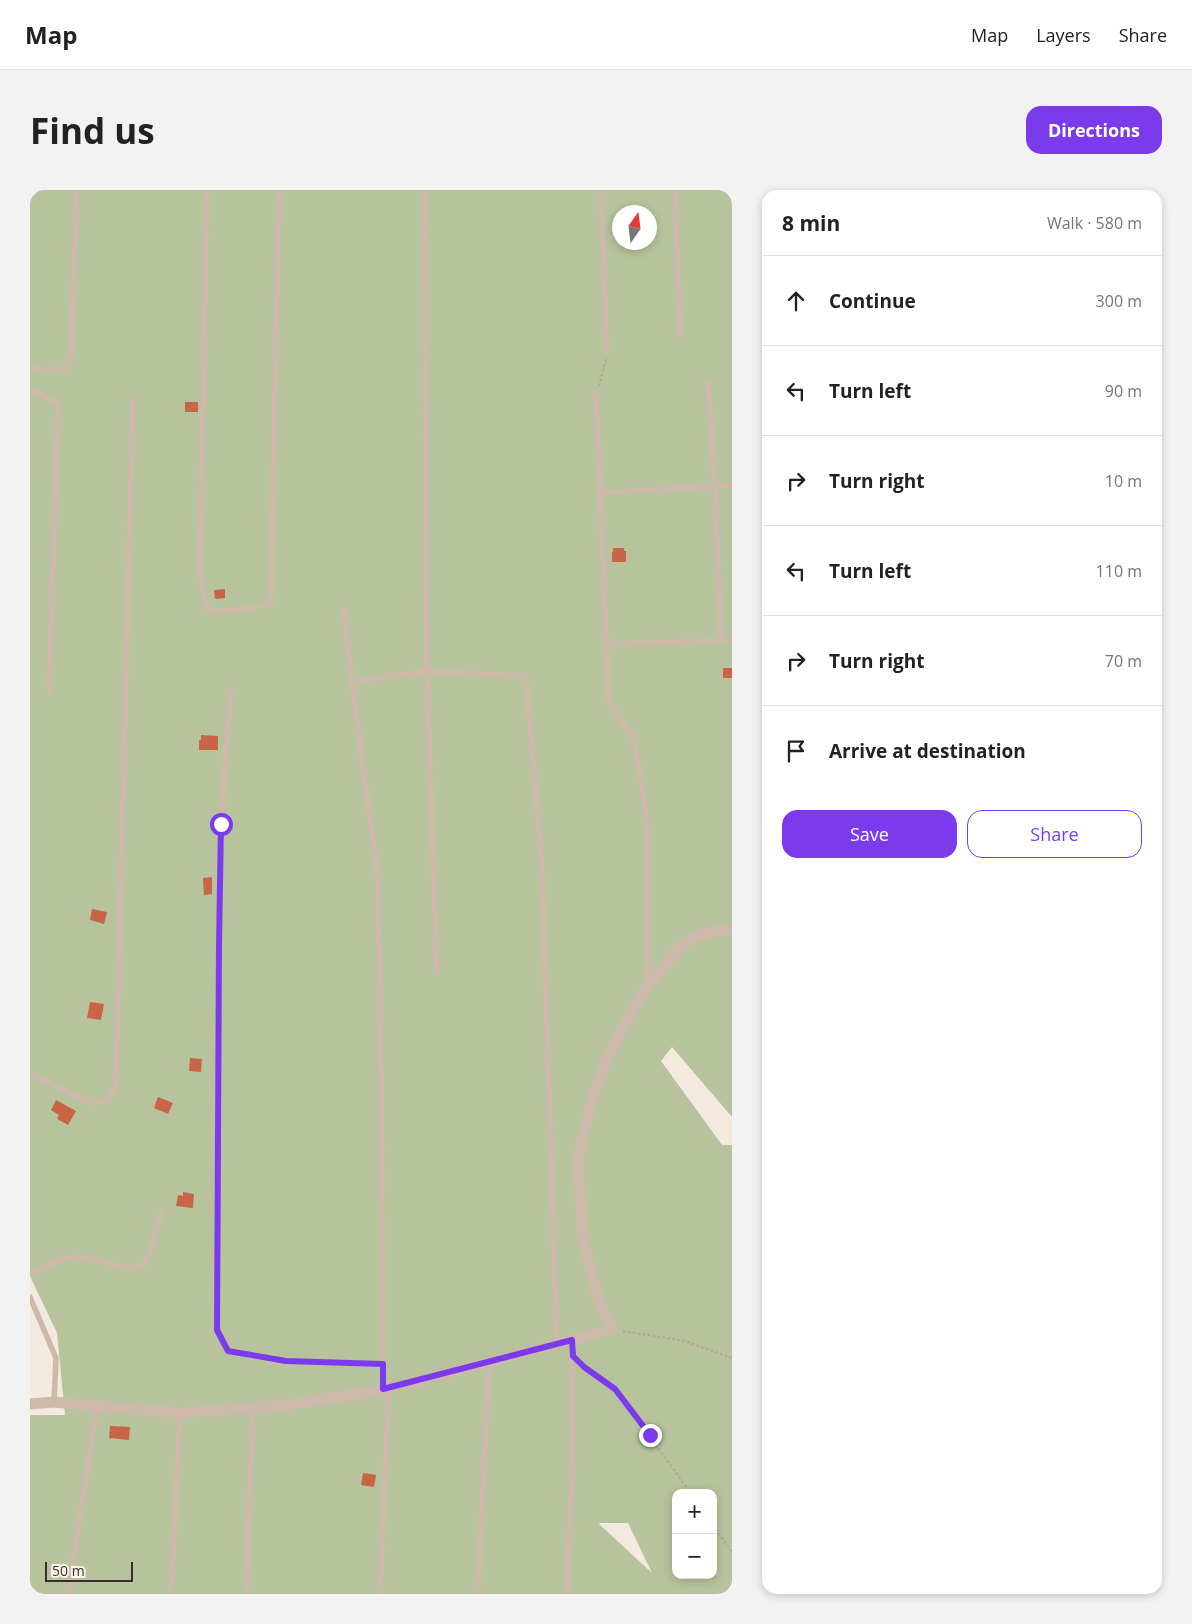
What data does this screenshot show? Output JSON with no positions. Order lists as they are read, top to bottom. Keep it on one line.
{"scale_bar":"50 m","north":"top","page":{"header":"Map","nav":["Map","Layers","Share"],"buttons":["Directions",["Save","Share"]],"title":"Find us","heading":["8 min","Walk · 580 m"],"list":[["Continue","300 m"],["Turn left","90 m"],["Turn right","10 m"],["Turn left","110 m"],["Turn right","70 m"],"Arrive at destination"],"map_buttons":["+","−"],"scale":"50 m"}}
